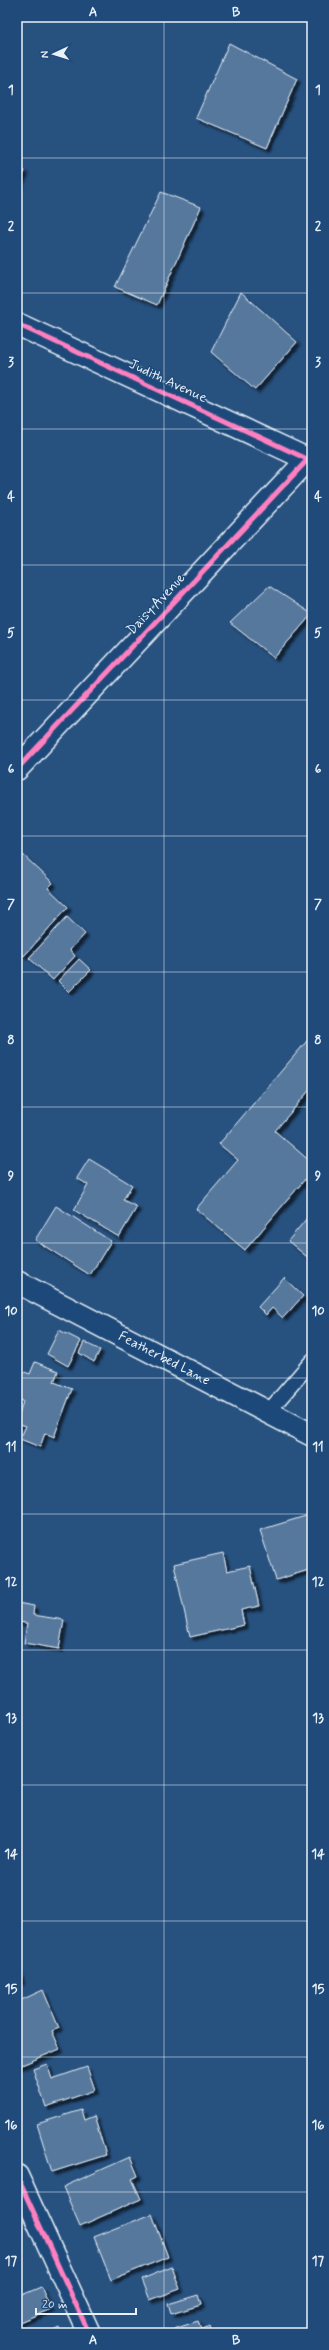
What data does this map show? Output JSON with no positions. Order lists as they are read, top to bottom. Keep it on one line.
{"streets":{"street":["Judith Avenue","Daisy Avenue","Featherbed Lane"]},"crossings":[["Judith Avenue","Daisy Avenue"]],"scale_bar":"20 m","north":"left","grid":{"columns":["A","B"],"rows":["1","2","3","4","5","6","7","8","9","10","11","12","13","14","15","16","17"]}}
